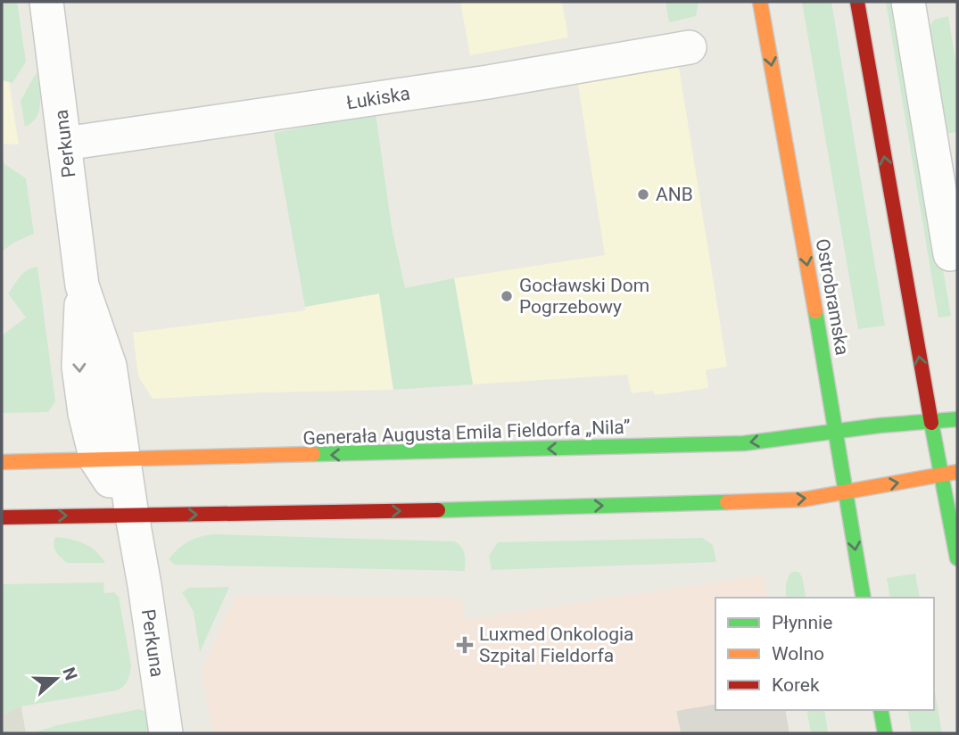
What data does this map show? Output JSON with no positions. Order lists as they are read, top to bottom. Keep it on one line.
{"streets":{"street":["Łukiska","Perkuna","Ostrobramska","Generała Augusta Emila Fieldorfa „Nila”"]},"crossings":[["Łukiska","Perkuna"],["Perkuna","Generała Augusta Emila Fieldorfa „Nila”"],["Ostrobramska","Generała Augusta Emila Fieldorfa „Nila”"]],"places":{"other":["ANB","Gocławski Dom Pogrzebowy"],"health":["Luxmed Onkologia Szpital Fieldorfa"]},"legend":["Płynnie","Wolno","Korek"],"north":"right"}
